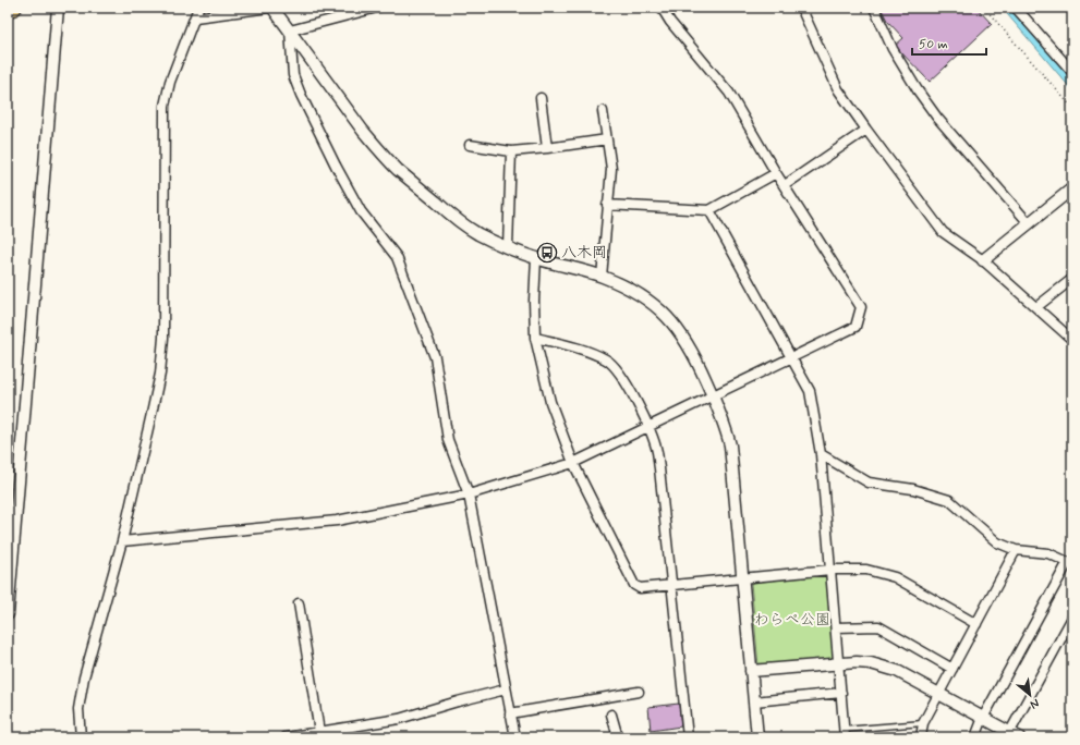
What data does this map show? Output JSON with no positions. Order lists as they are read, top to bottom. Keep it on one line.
{"parks":["わらぺ公園"],"places":{"bus stop":["八木岡"]},"scale_bar":"50 m","north":"bottom right"}
